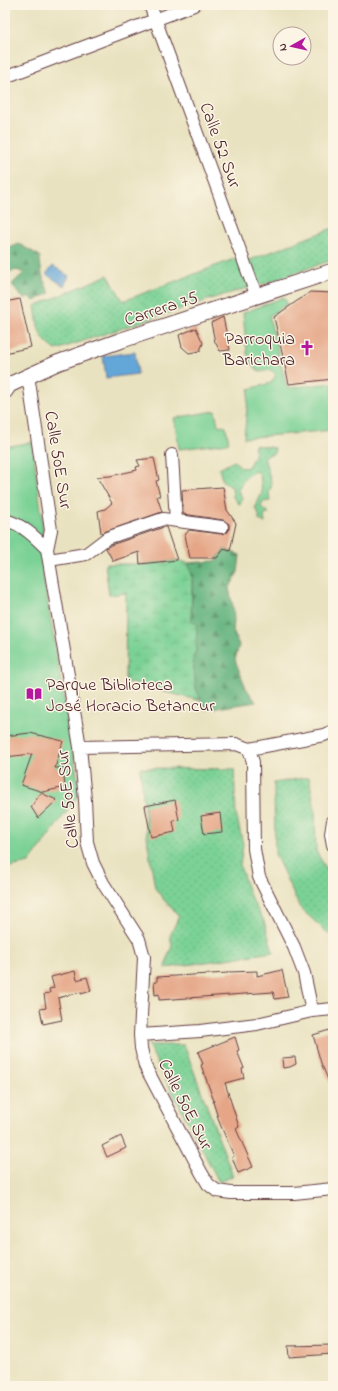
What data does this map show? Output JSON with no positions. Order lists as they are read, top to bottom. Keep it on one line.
{"streets":{"street":["Calle 52 Sur","Carrera 75","Calle 50E Sur"]},"crossings":[["Calle 52 Sur","Carrera 75"],["Carrera 75","Calle 50E Sur"]],"places":{"church":["Parroquia Barichara"],"library":["Parque Biblioteca José Horacio Betancur"]},"north":"left"}
